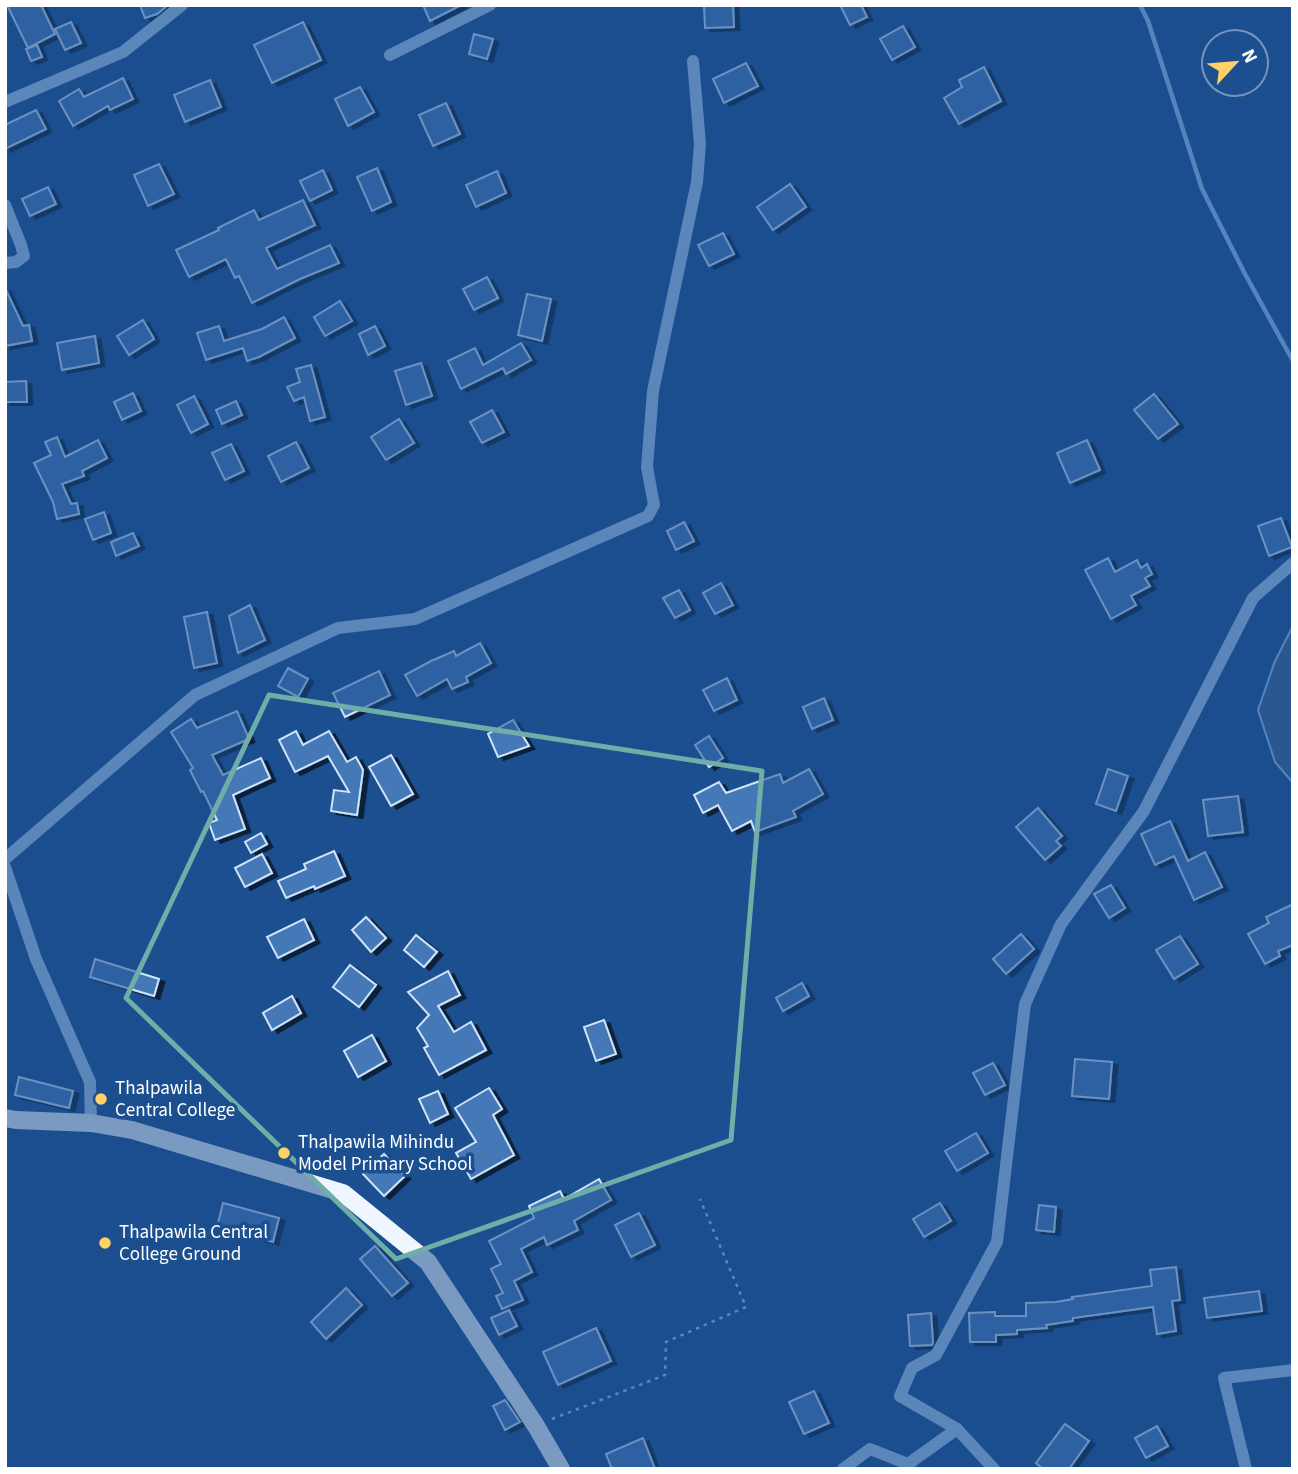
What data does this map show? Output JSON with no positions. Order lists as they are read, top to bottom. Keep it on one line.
{"places":["Thalpawila Central College","Thalpawila Mihindu Model Primary School","Thalpawila Central College Ground"],"north":"top right"}
